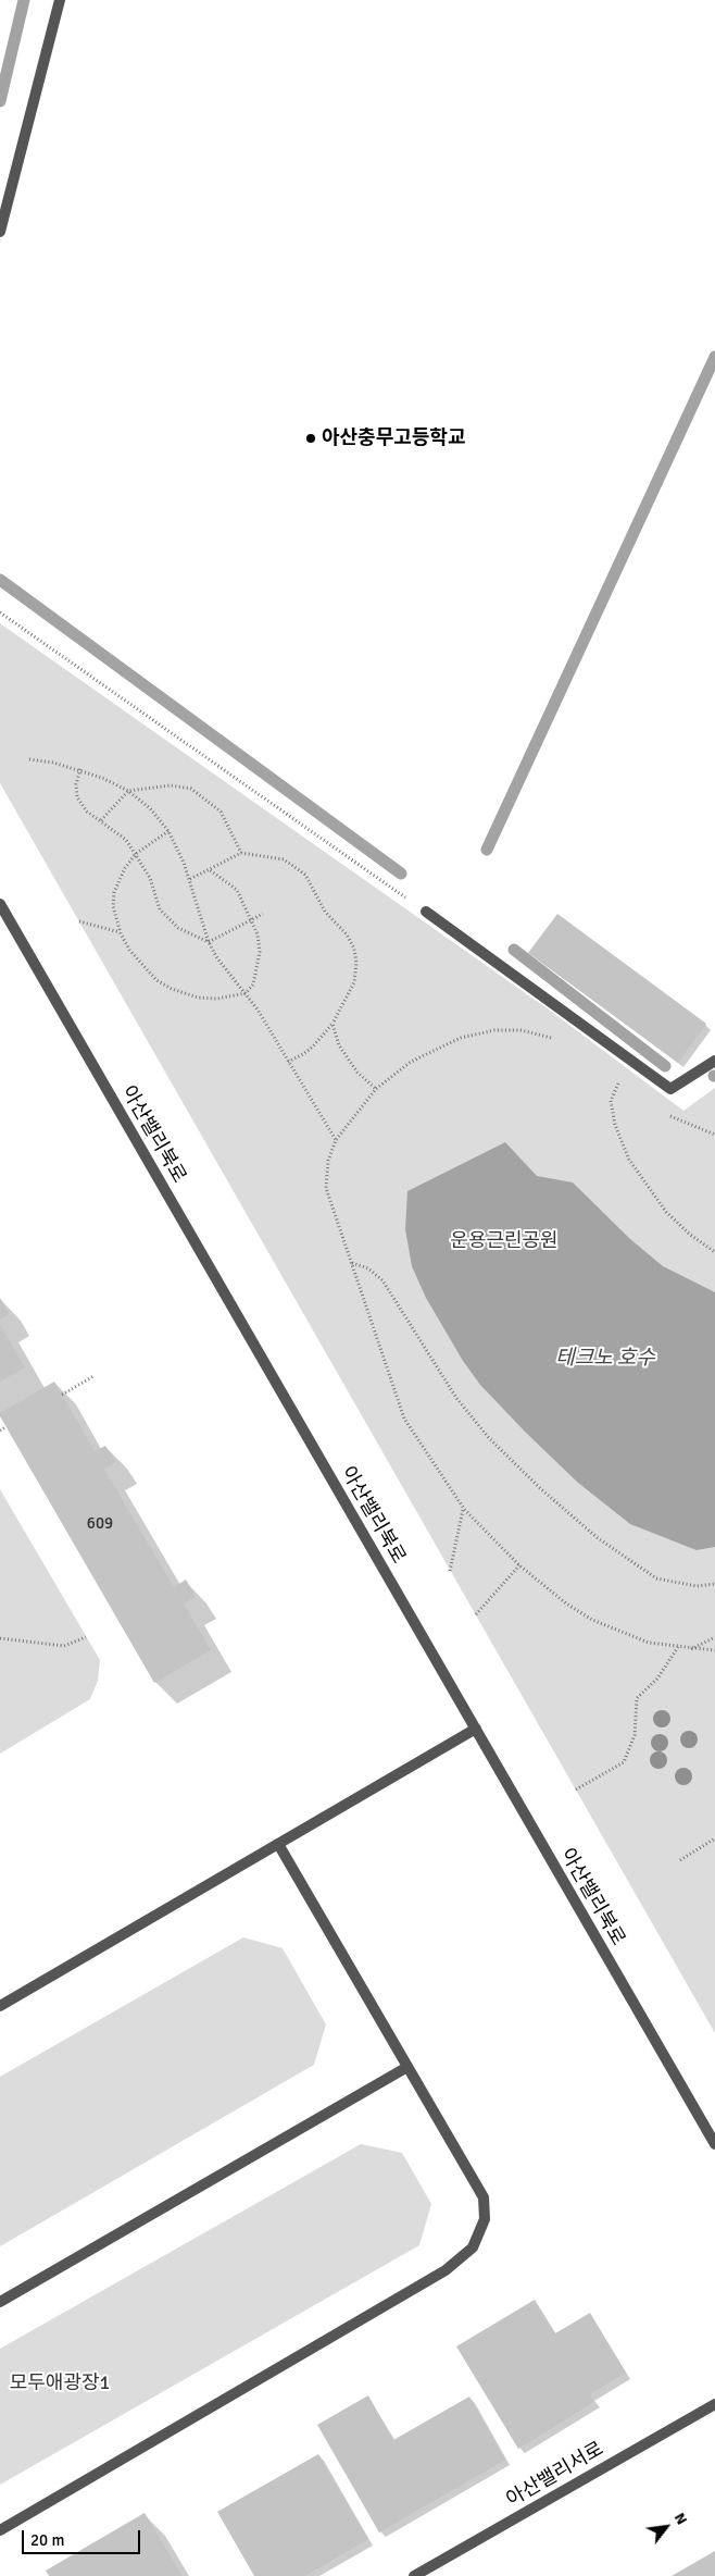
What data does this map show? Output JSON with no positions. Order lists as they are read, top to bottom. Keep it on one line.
{"streets":{"street":["아산밸리북로","아산밸리서로"]},"water":["테크노 호수"],"parks":["운용근린공원","모두애광장1"],"places":["아산충무고등학교"],"house_numbers":["609"],"scale_bar":"20 m","north":"top right"}
